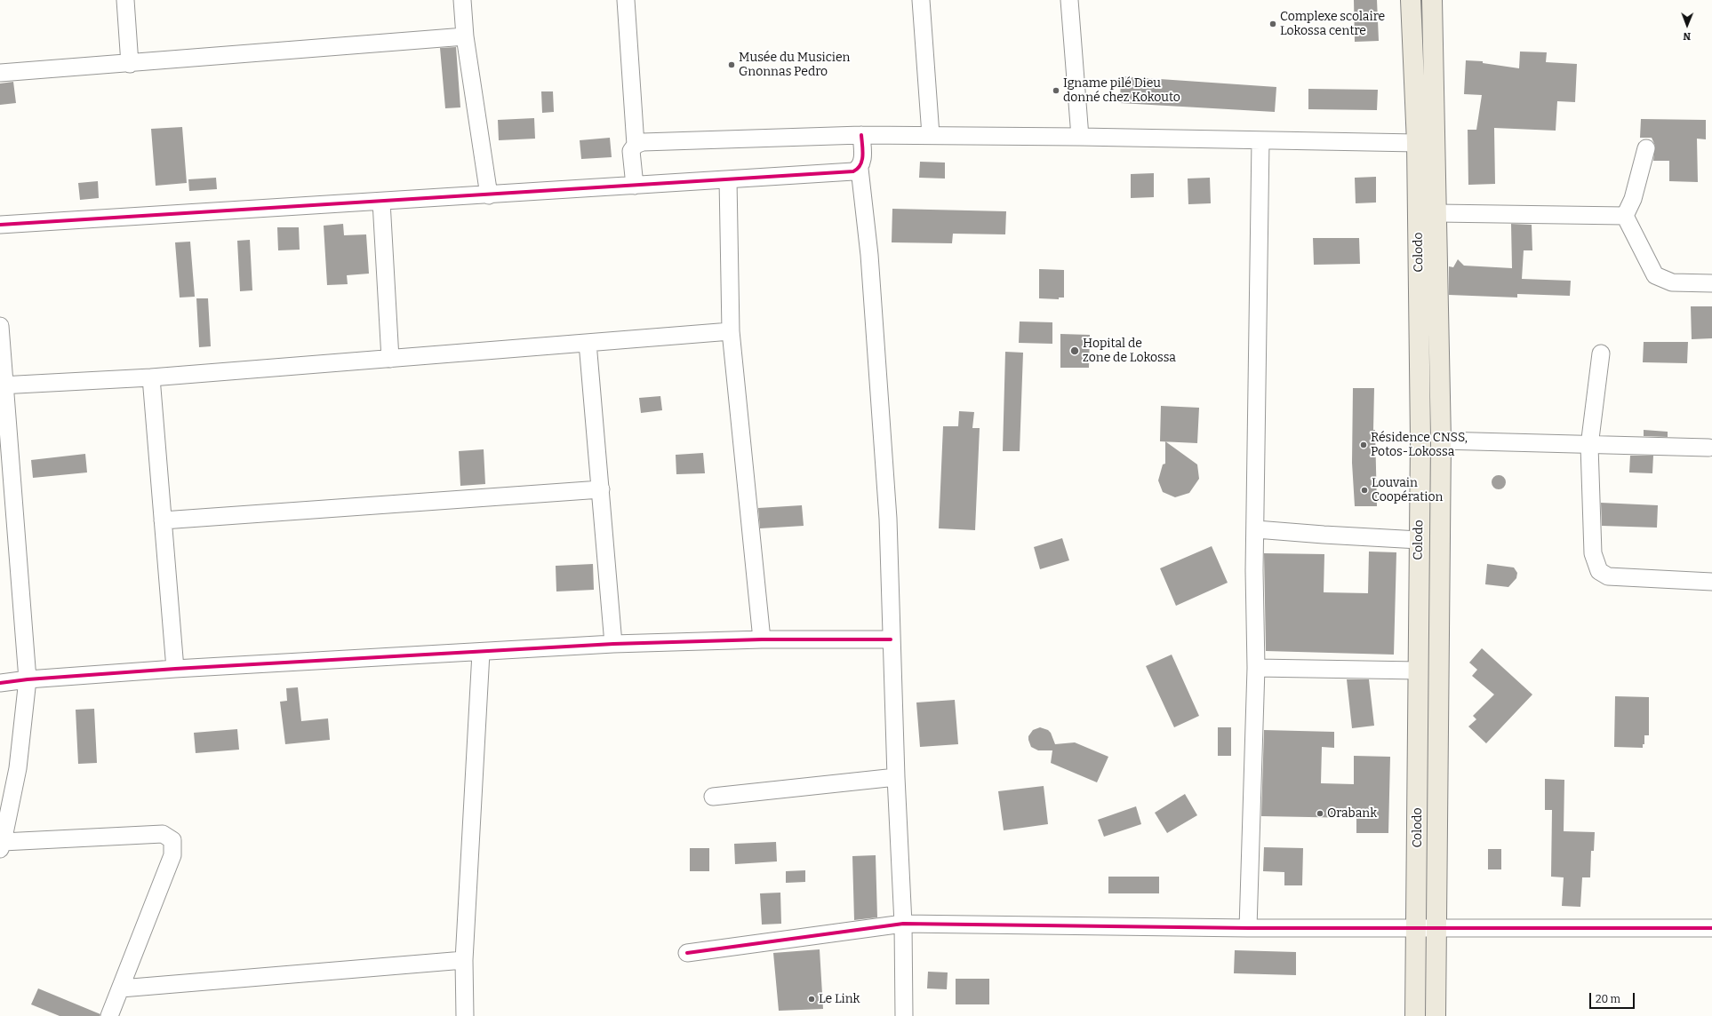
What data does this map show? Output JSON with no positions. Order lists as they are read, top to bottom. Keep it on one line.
{"streets":{"main road":["Colodo"]},"places":["Complexe scolaire Lokossa centre","Musée du Musicien Gnonnas Pedro","Igname pilé Dieu donné chez Kokouto","Hopital de zone de Lokossa","Résidence CNSS, Potos-Lokossa","Louvain Coopération","Orabank","Le Link"],"scale_bar":"20 m","north":"bottom"}
